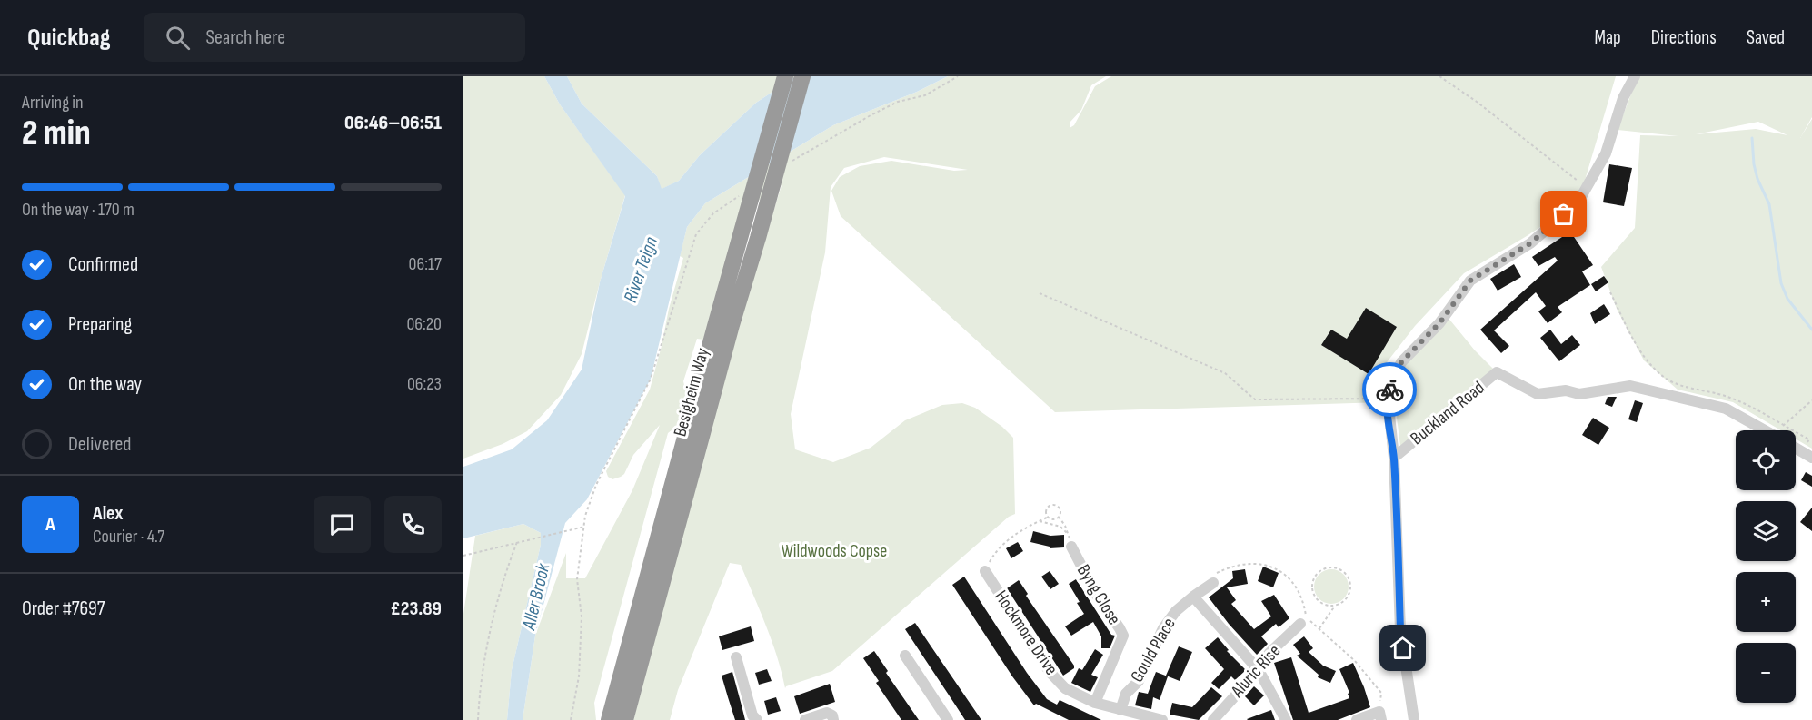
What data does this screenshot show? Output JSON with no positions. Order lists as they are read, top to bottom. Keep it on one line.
{"streets":{"highway":["Besigheim Way"],"street":["Buckland Road","Byng Close","Hockmore Drive","Gould Place","Aluric Rise"]},"crossings":[["Byng Close","Hockmore Drive"],["Hockmore Drive","Gould Place"]],"water":["River Teign","Aller Brook"],"parks":["Wildwoods Copse"],"page":{"header":"Quickbag","search":"Search here","nav":["Map","Directions","Saved"],"heading":["2 min","Arriving in","06:46–06:51"],"panel":["Alex","Courier · 4.7","Order #7697","£23.89"],"bar":"On the way · 170 m","list":[["Confirmed","06:17"],["Preparing","06:20"],["On the way","06:23"],"Delivered"],"map_buttons":["+","−"],"round":"A"}}
